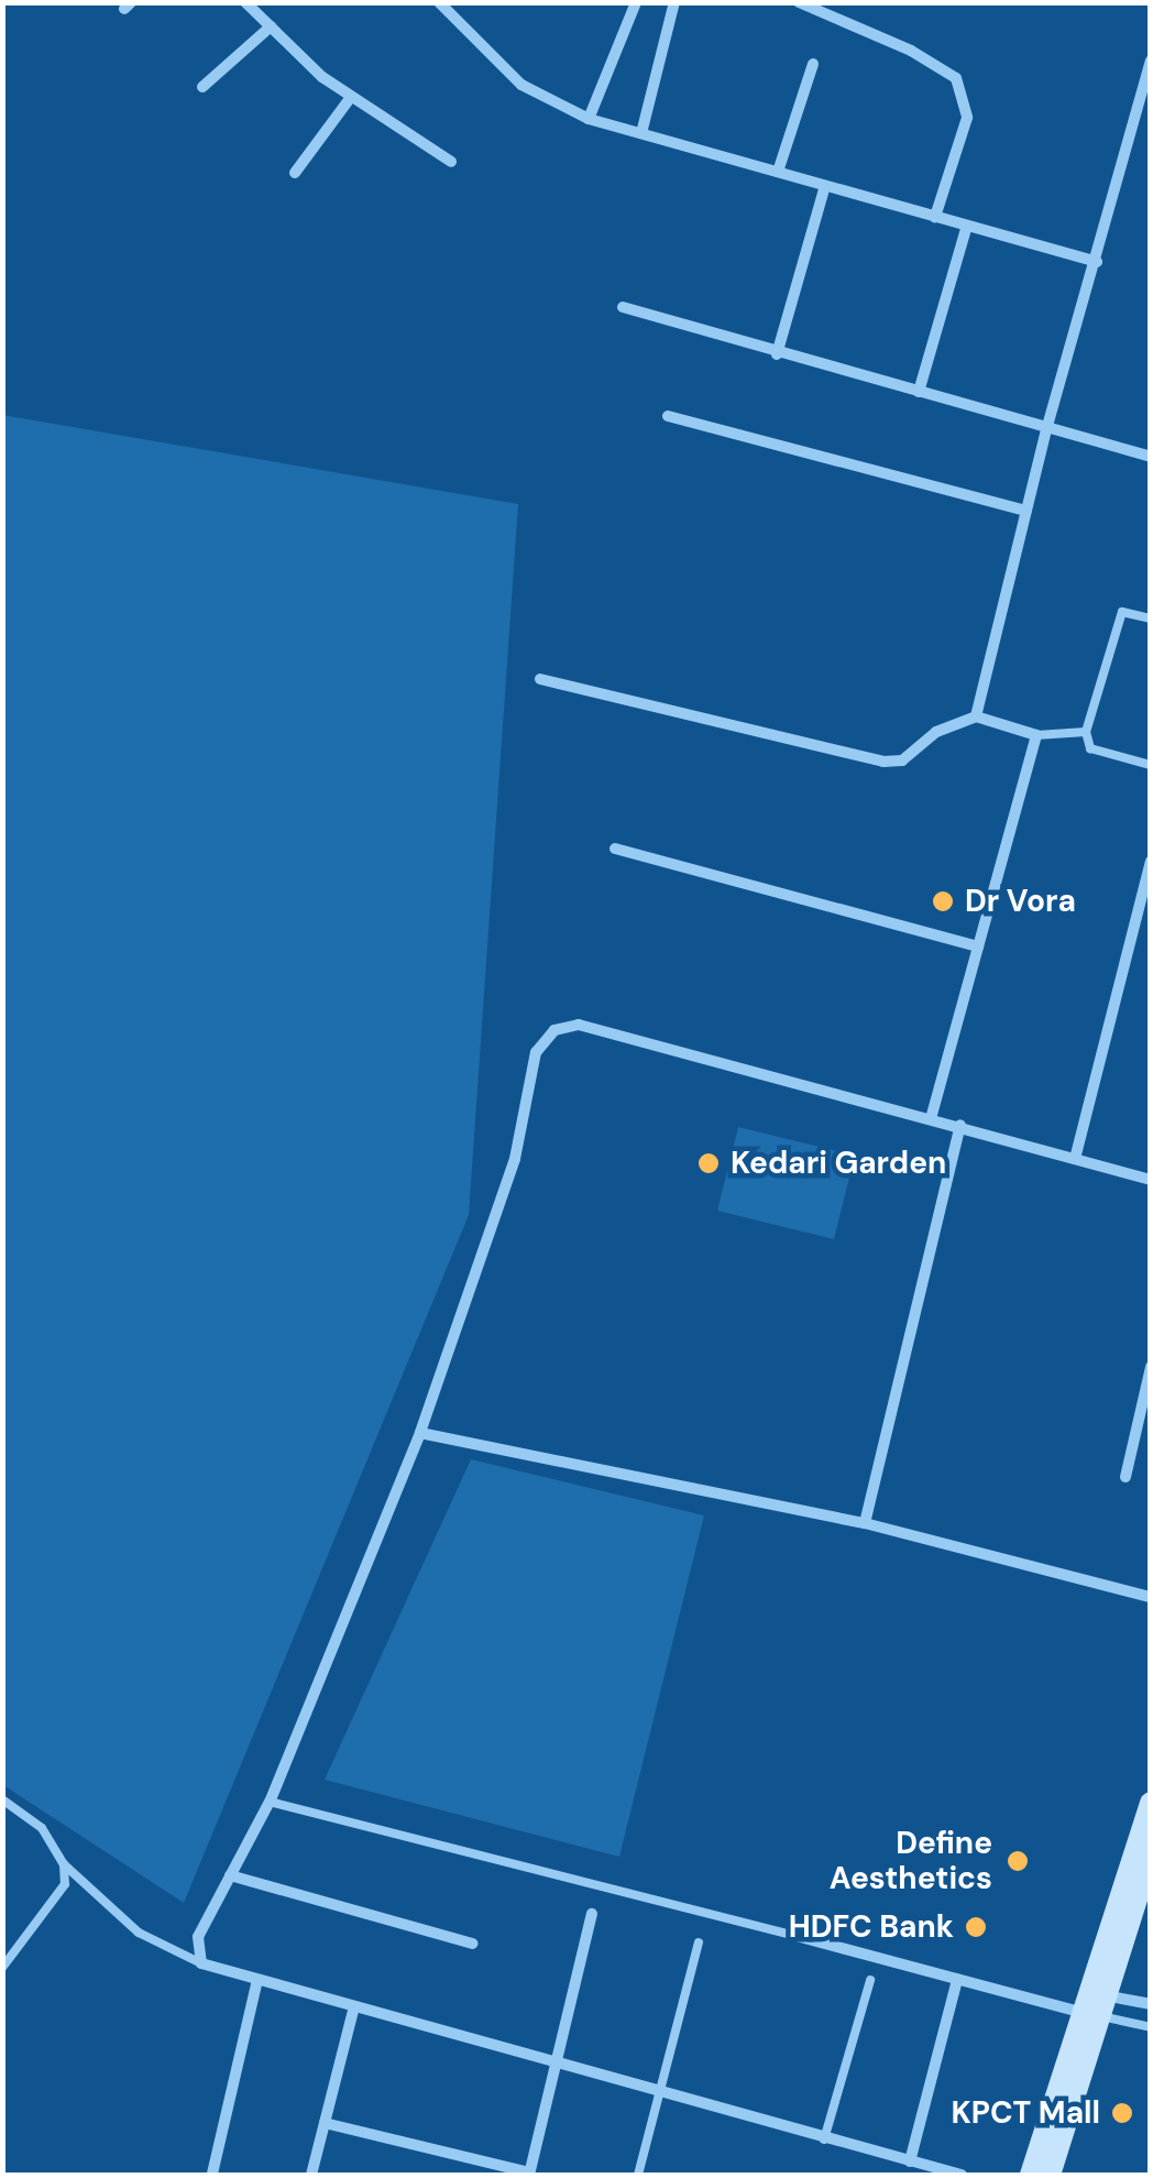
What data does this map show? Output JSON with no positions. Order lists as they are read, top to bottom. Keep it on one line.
{"places":["Dr Vora","Kedari Garden","Define Aesthetics","HDFC Bank","KPCT Mall"]}
